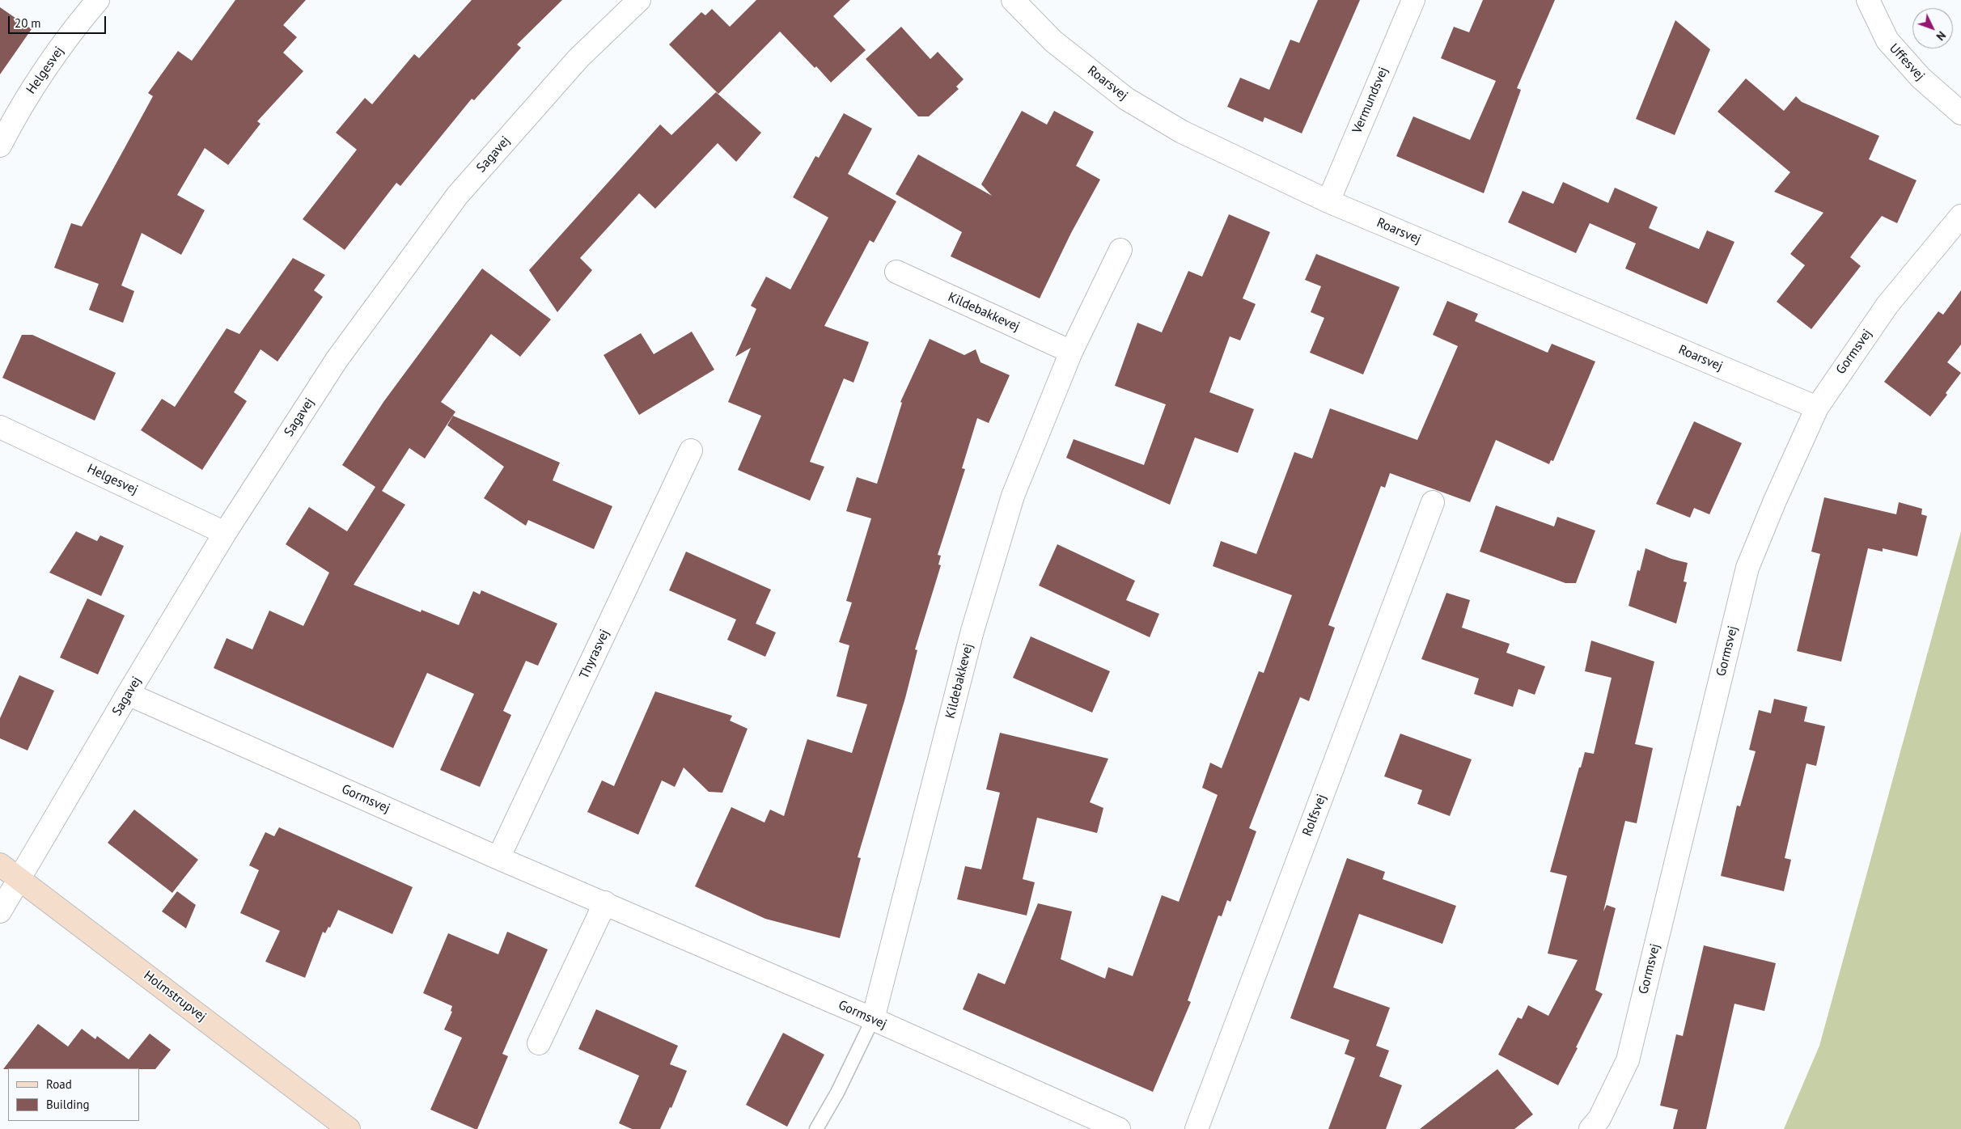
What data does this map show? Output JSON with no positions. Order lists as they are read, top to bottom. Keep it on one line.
{"streets":{"street":["Uffesvej","Helgesvej","Roarsvej","Vermundsvej","Sagavej","Kildebakkevej","Gormsvej","Thyrasvej","Rolfsvej","Holmstrupvej"]},"crossings":[["Helgesvej","Sagavej"],["Roarsvej","Vermundsvej"],["Roarsvej","Gormsvej"],["Sagavej","Gormsvej"],["Sagavej","Holmstrupvej"],["Kildebakkevej","Gormsvej"],["Gormsvej","Thyrasvej"]],"legend":["Road","Building"],"scale_bar":"20 m","north":"bottom right"}
